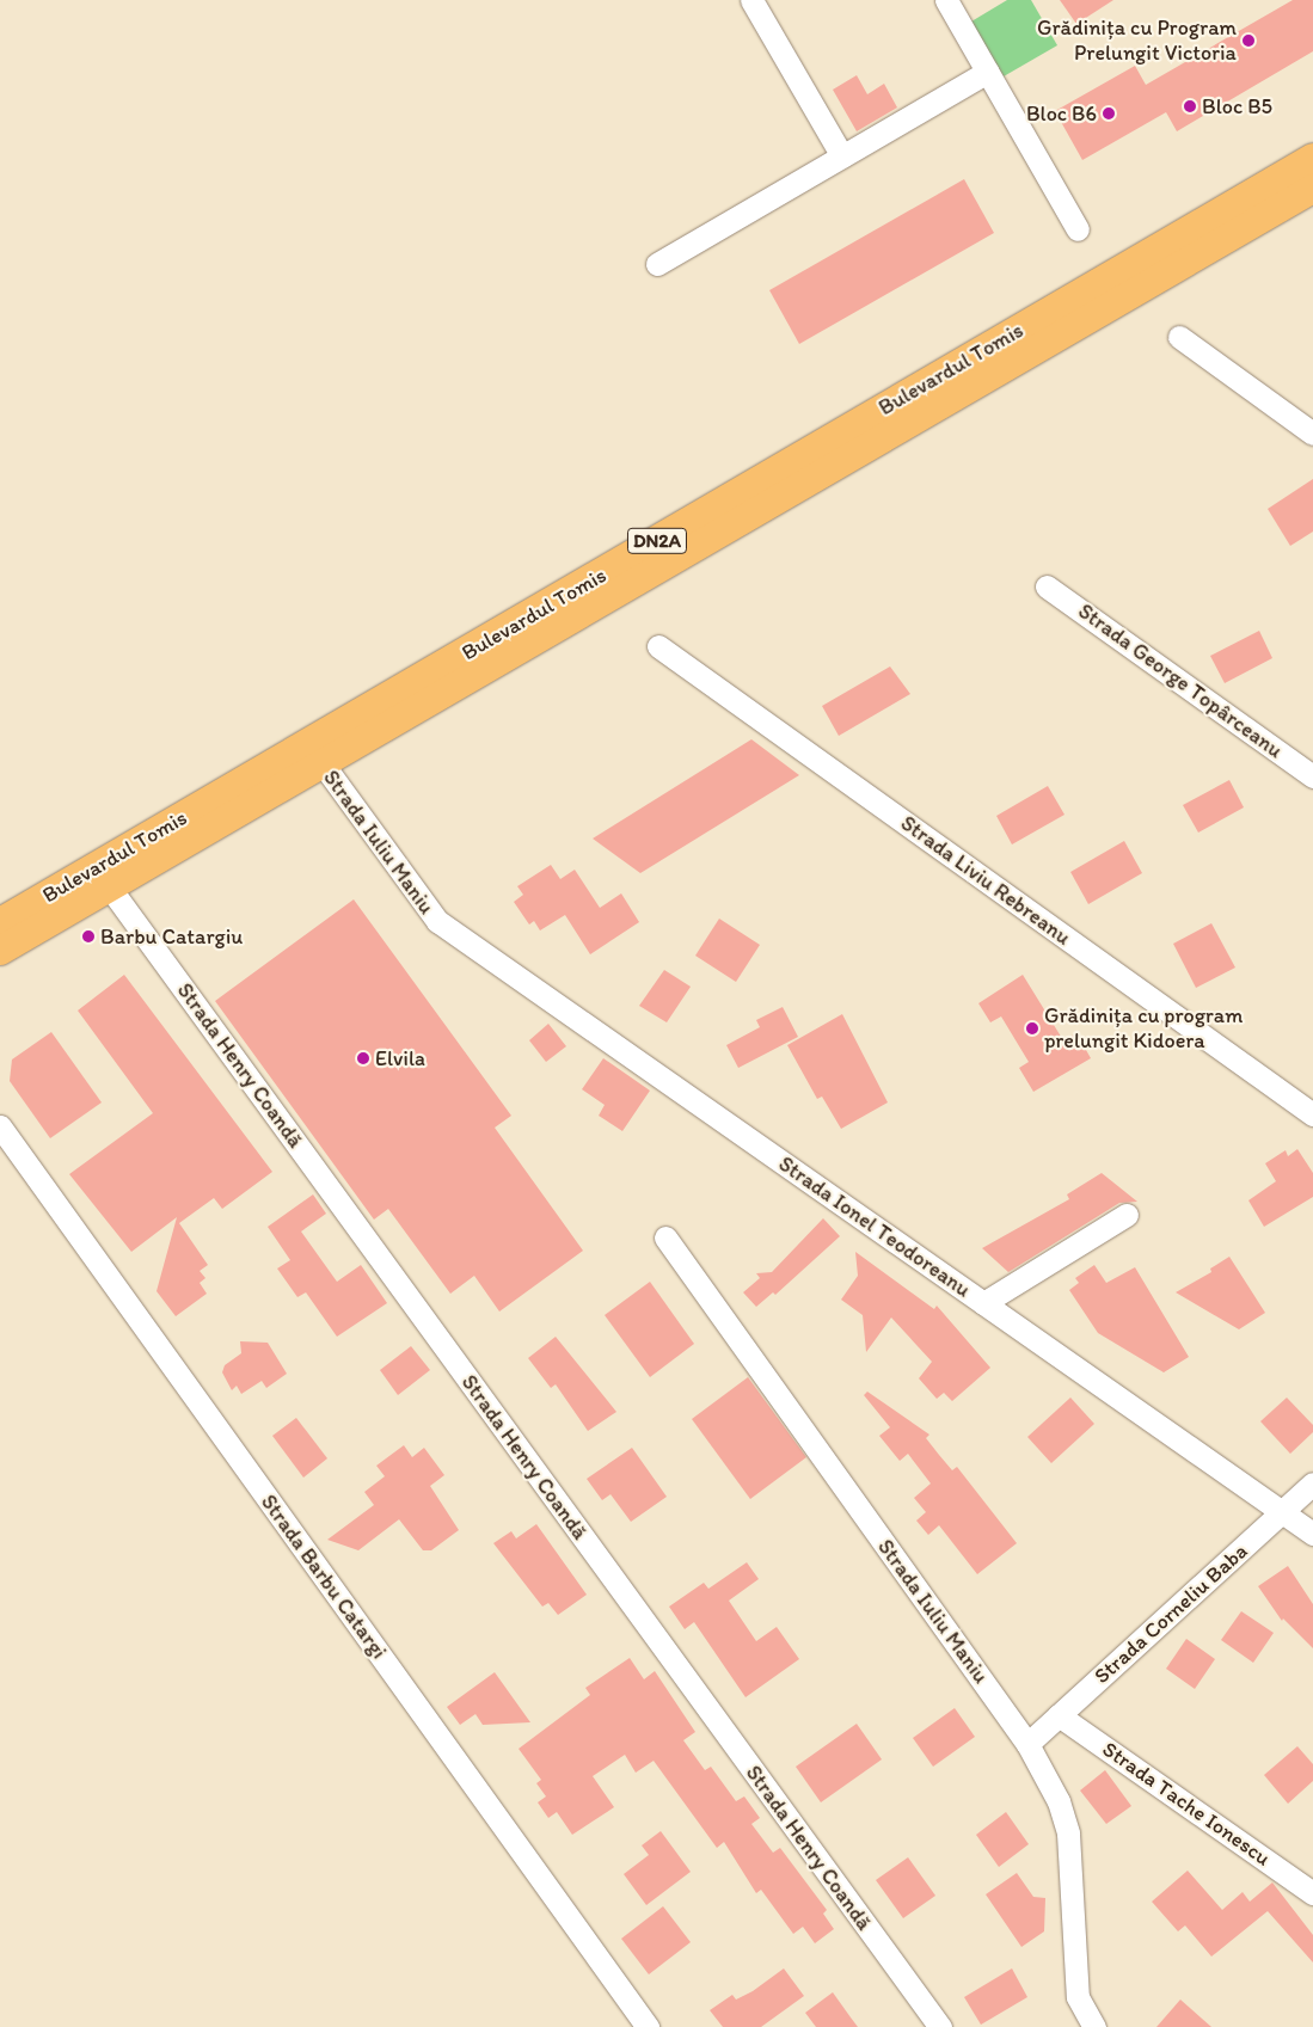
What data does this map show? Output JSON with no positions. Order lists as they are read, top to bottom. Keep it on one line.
{"streets":{"main road":["Bulevardul Tomis","DN2A"],"street":["Strada George Topârceanu","Strada Iuliu Maniu","Strada Liviu Rebreanu","Strada Henry Coandă","Strada Ionel Teodoreanu","Strada Barbu Catargi","Strada Corneliu Baba","Strada Tache Ionescu"]},"crossings":[["Bulevardul Tomis","Strada Iuliu Maniu"],["Bulevardul Tomis","Strada Henry Coandă"],["Strada Iuliu Maniu","Strada Ionel Teodoreanu"],["Strada Iuliu Maniu","Strada Corneliu Baba"],["Strada Ionel Teodoreanu","Strada Corneliu Baba"],["Strada Corneliu Baba","Strada Tache Ionescu"]],"places":["Grădinița cu Program Prelungit Victoria","Bloc B5","Bloc B6","Barbu Catargiu","Grădinița cu program prelungit Kidoera","Elvila"]}
